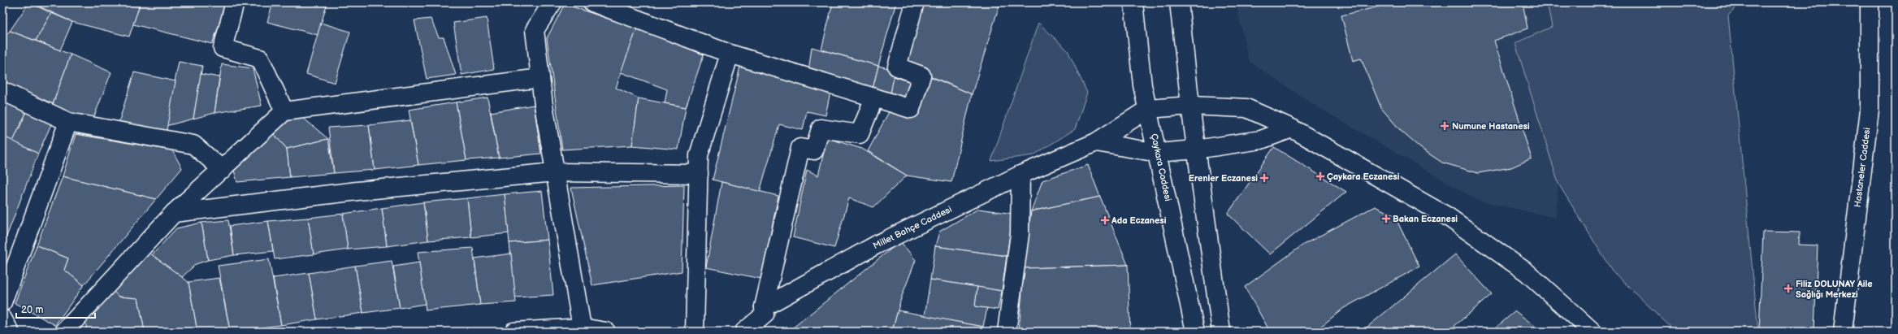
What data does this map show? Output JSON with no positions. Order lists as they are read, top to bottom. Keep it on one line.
{"streets":{"street":["Çaykara Caddesi","Hastaneler Caddesi","Millet Bahçe Caddesi"]},"crossings":[["Çaykara Caddesi","Millet Bahçe Caddesi"]],"places":{"health":["Numune Hastanesi","Çaykara Eczanesi","Erenler Eczanesi","Bakan Eczanesi","Ada Eczanesi","Filiz DOLUNAY Aile Sağlığı Merkezi"]},"scale_bar":"20 m"}
